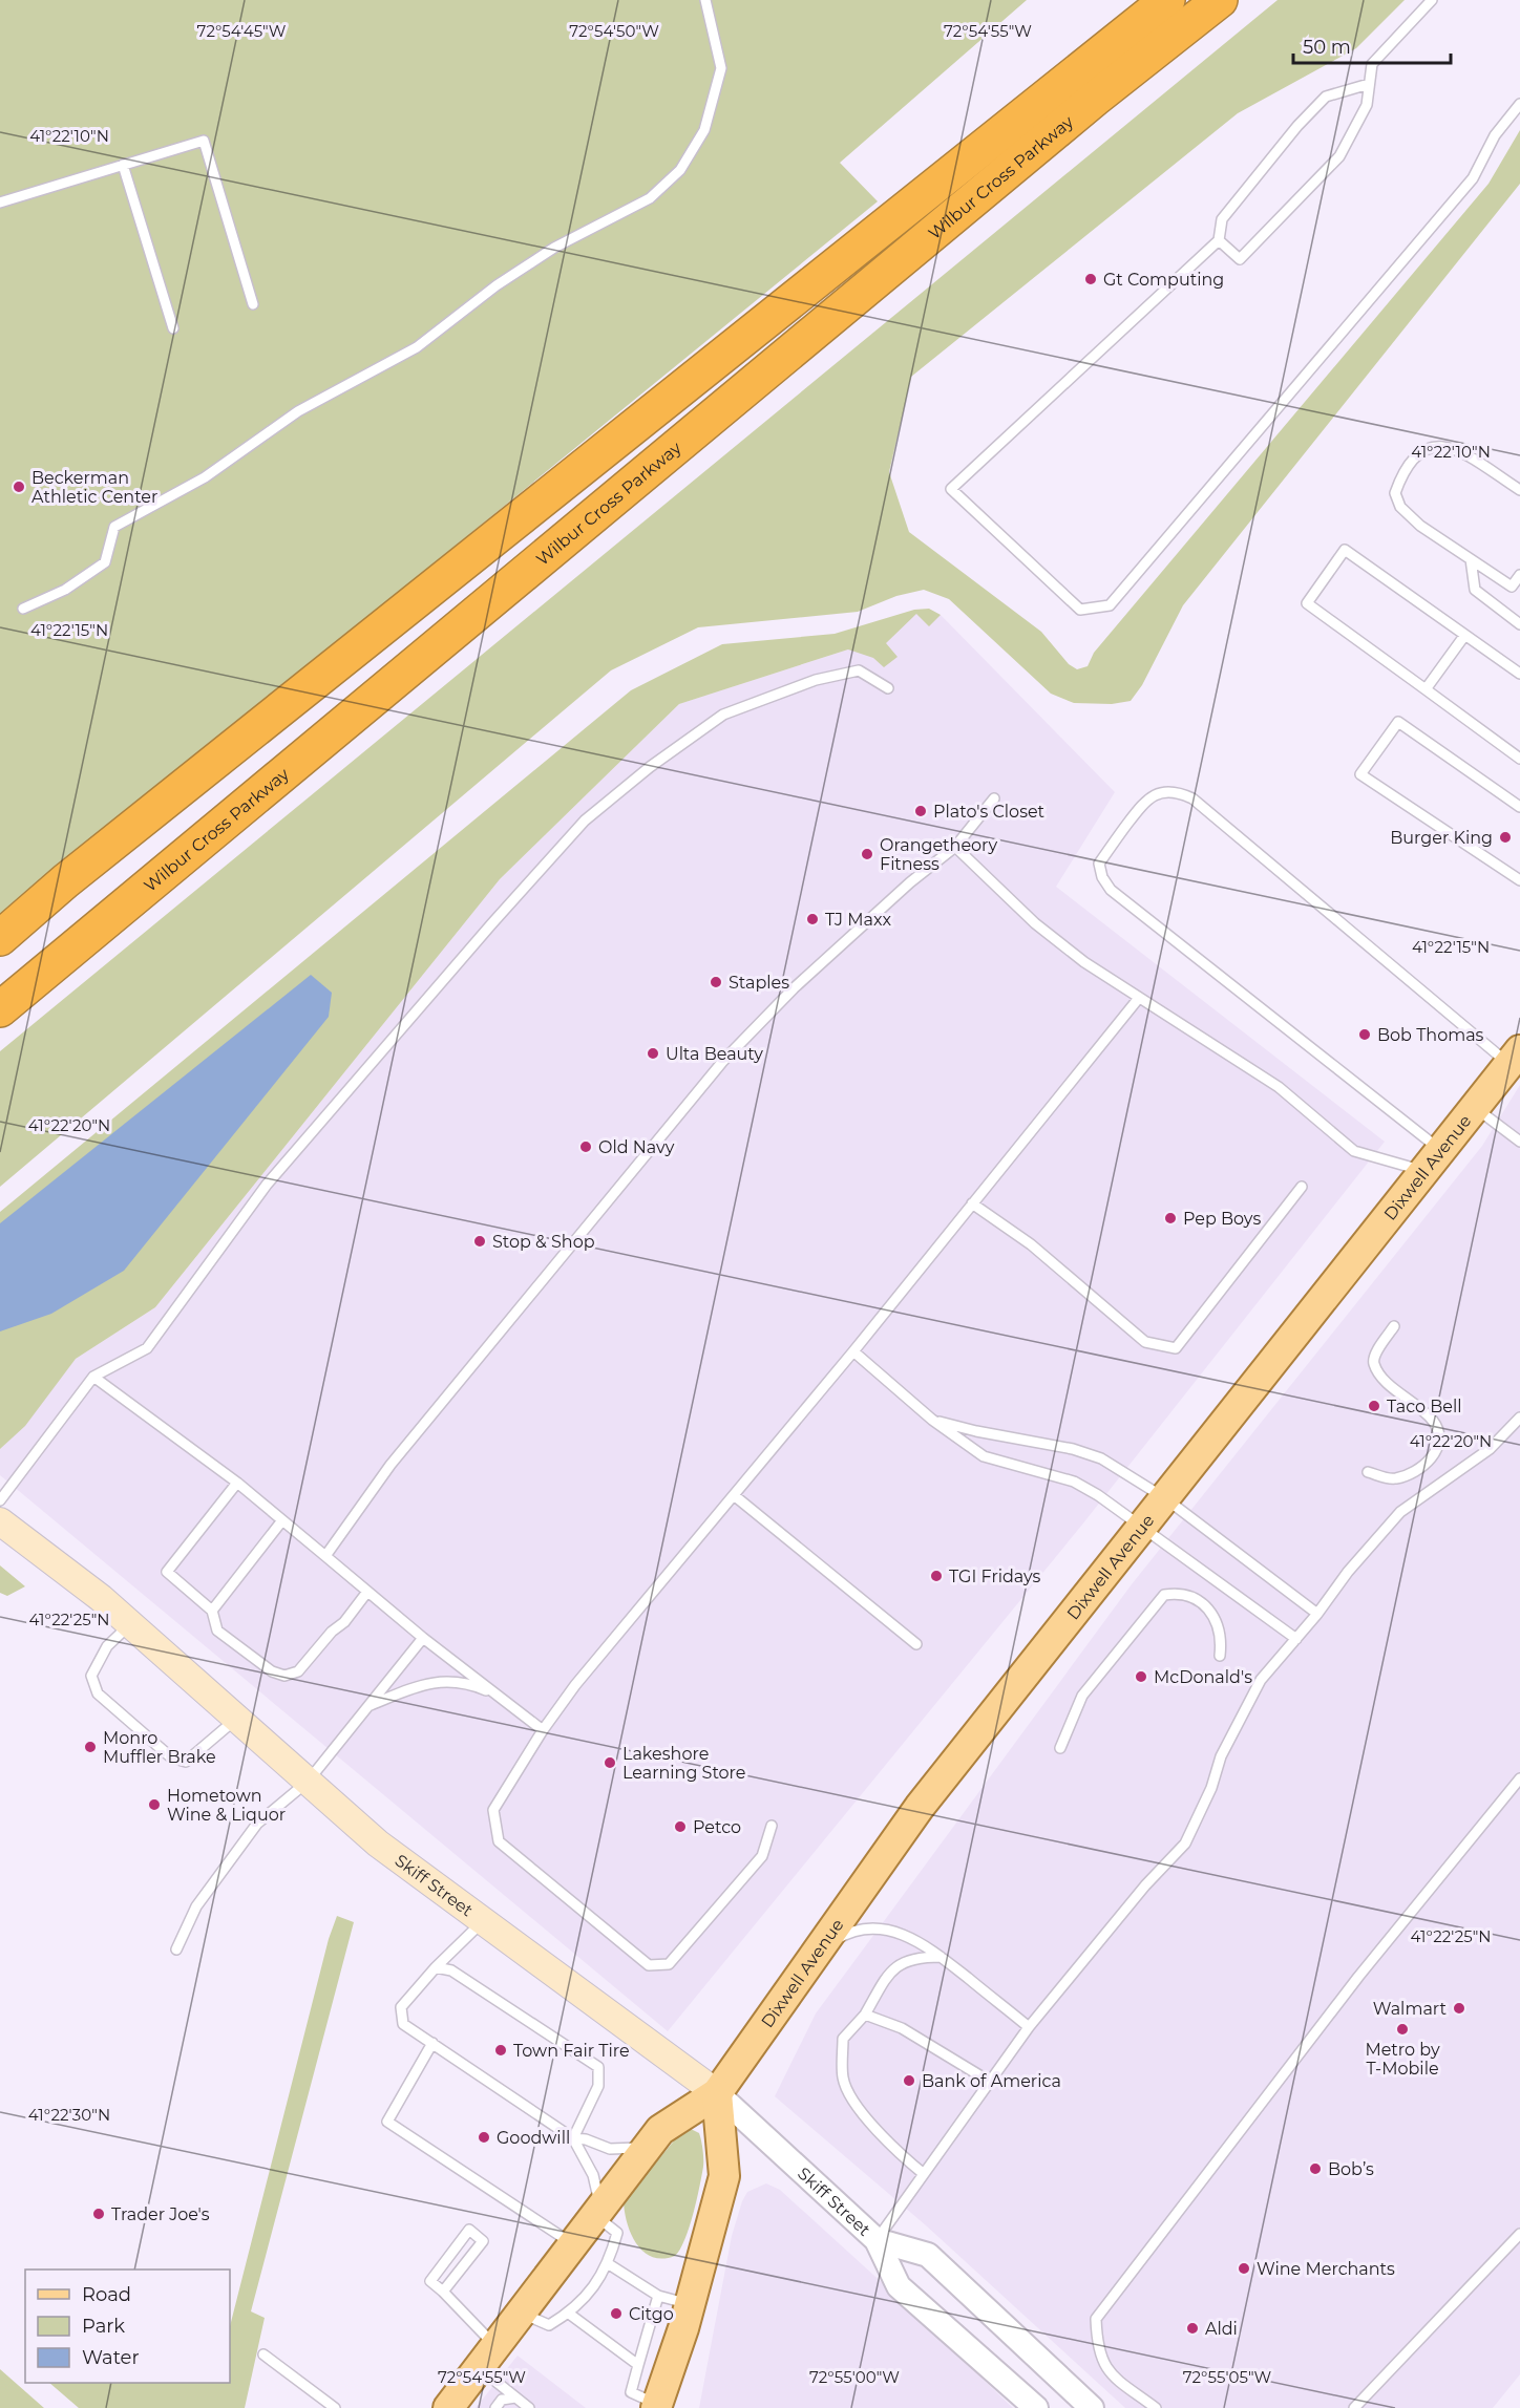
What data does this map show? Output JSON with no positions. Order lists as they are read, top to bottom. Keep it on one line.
{"streets":{"highway":["Wilbur Cross Parkway"],"main road":["Dixwell Avenue","Skiff Street"]},"crossings":[["Dixwell Avenue","Skiff Street"]],"places":["Gt Computing","Beckerman Athletic Center","Plato's Closet","Burger King","Orangetheory Fitness","TJ Maxx","Staples","Bob Thomas","Ulta Beauty","Old Navy","Pep Boys","Stop & Shop","Taco Bell","TGI Fridays","McDonald's","Monro Muffler Brake","Lakeshore Learning Store","Hometown Wine & Liquor","Petco","Walmart","Metro by T-Mobile","Town Fair Tire","Bank of America","Goodwill","Bob’s","Trader Joe's","Wine Merchants","Citgo","Aldi"],"legend":["Road","Park","Water"],"scale_bar":"50 m","coordinates":["72°54'45\"W","72°54'50\"W","72°54'55\"W","41°22'10\"N","41°22'15\"N","41°22'20\"N","41°22'25\"N","41°22'30\"N","72°55'00\"W","72°55'05\"W"]}
